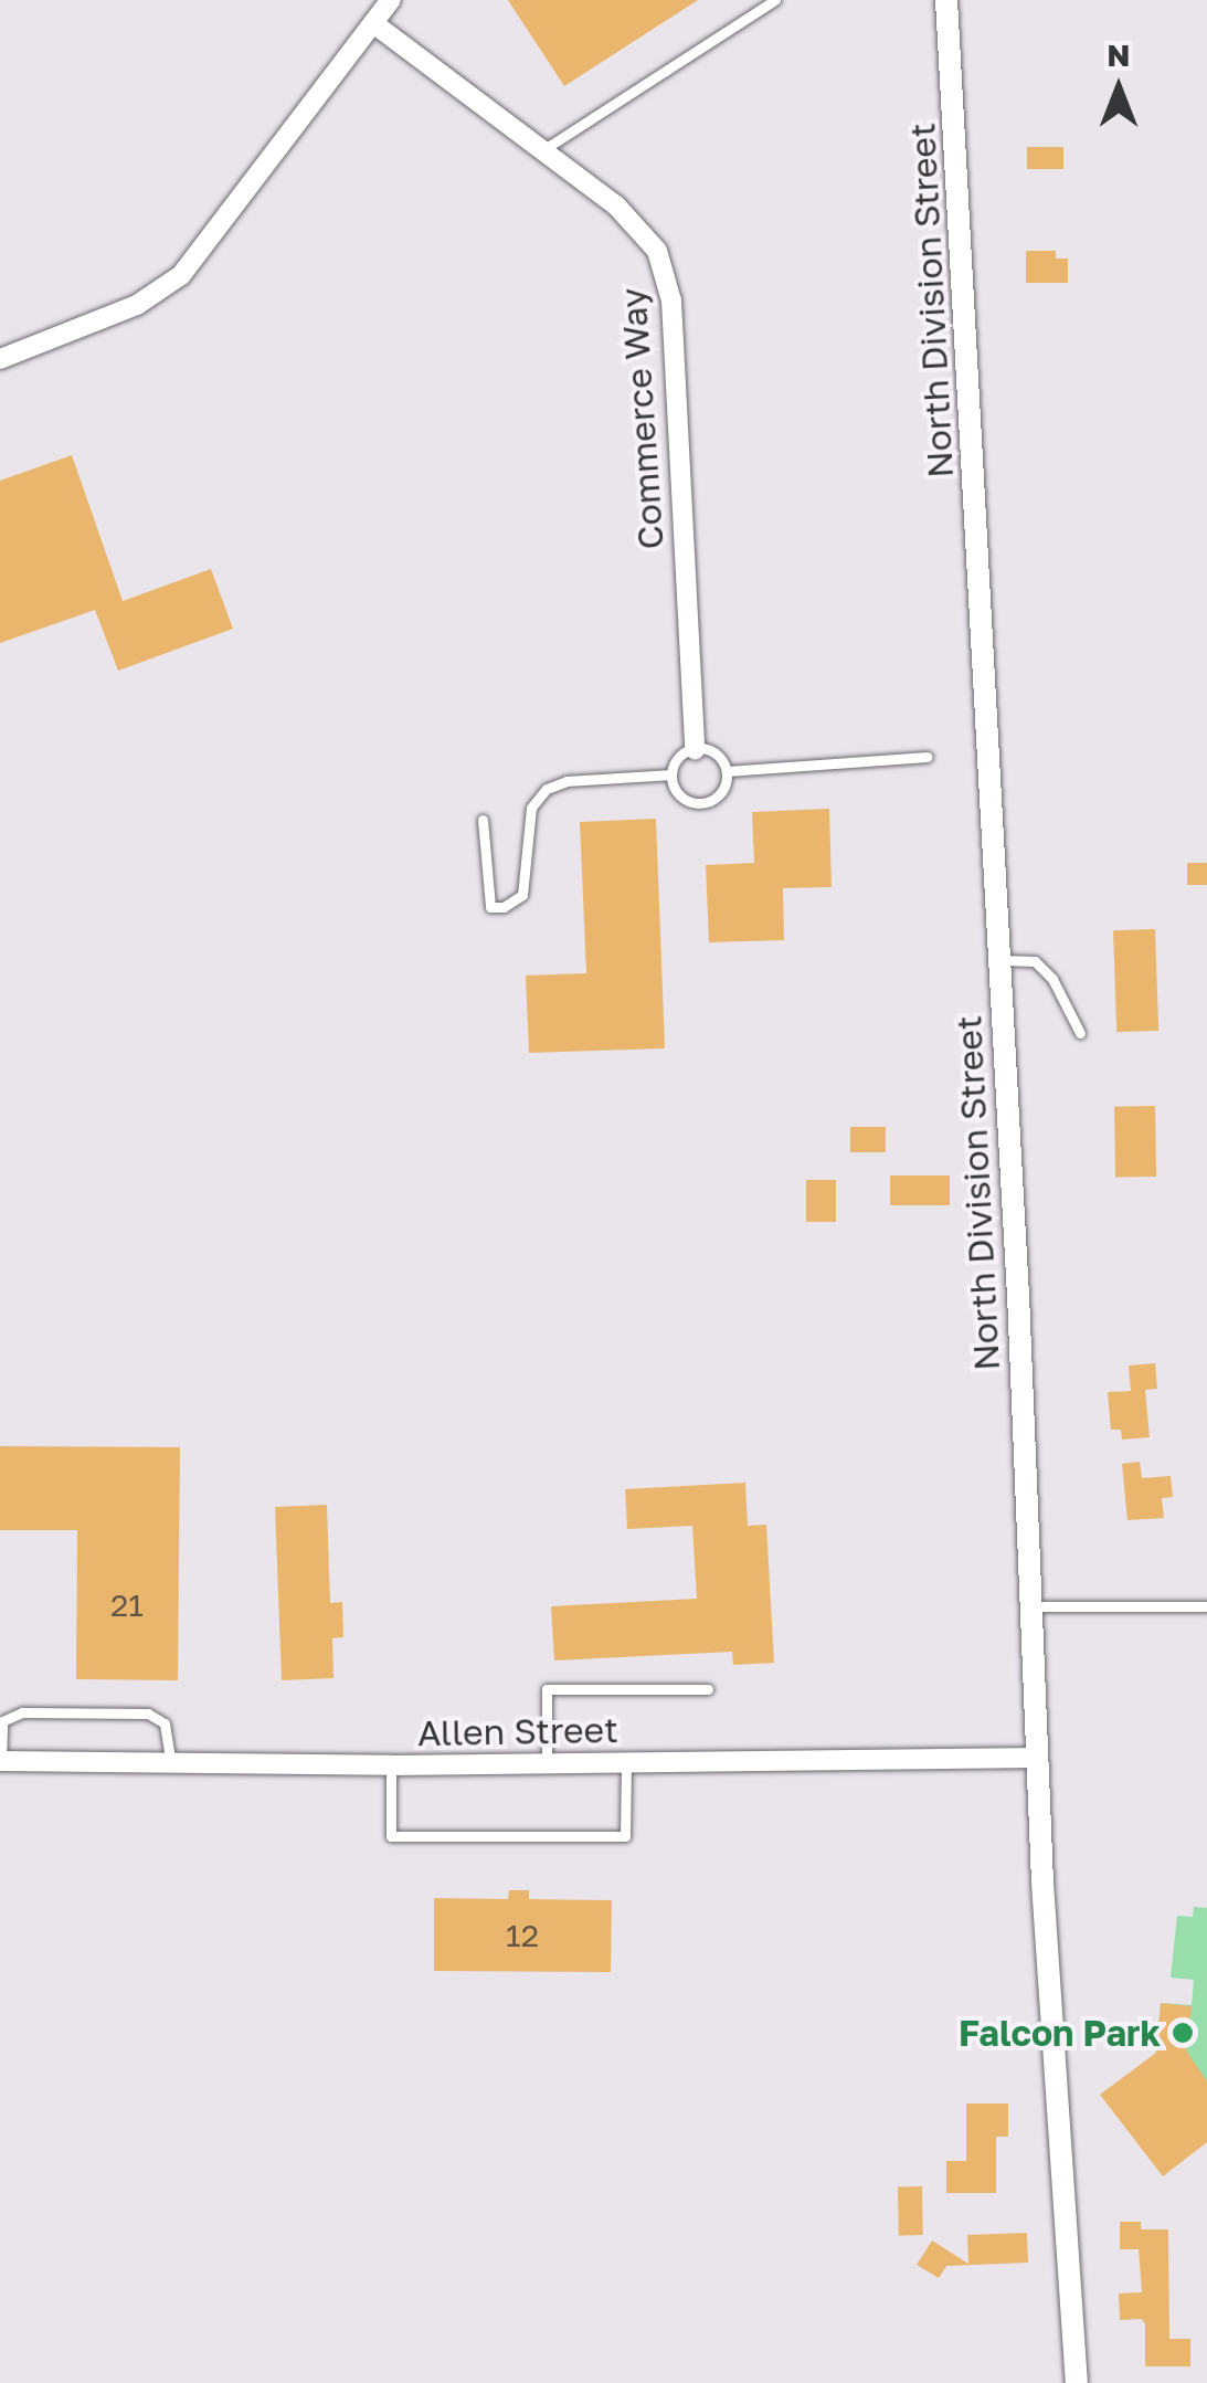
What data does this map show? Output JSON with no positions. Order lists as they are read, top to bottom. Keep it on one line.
{"streets":{"street":["North Division Street","Commerce Way","Allen Street"]},"crossings":[["North Division Street","Allen Street"]],"places":["Falcon Park"],"house_numbers":["21","12"],"north":"top"}
